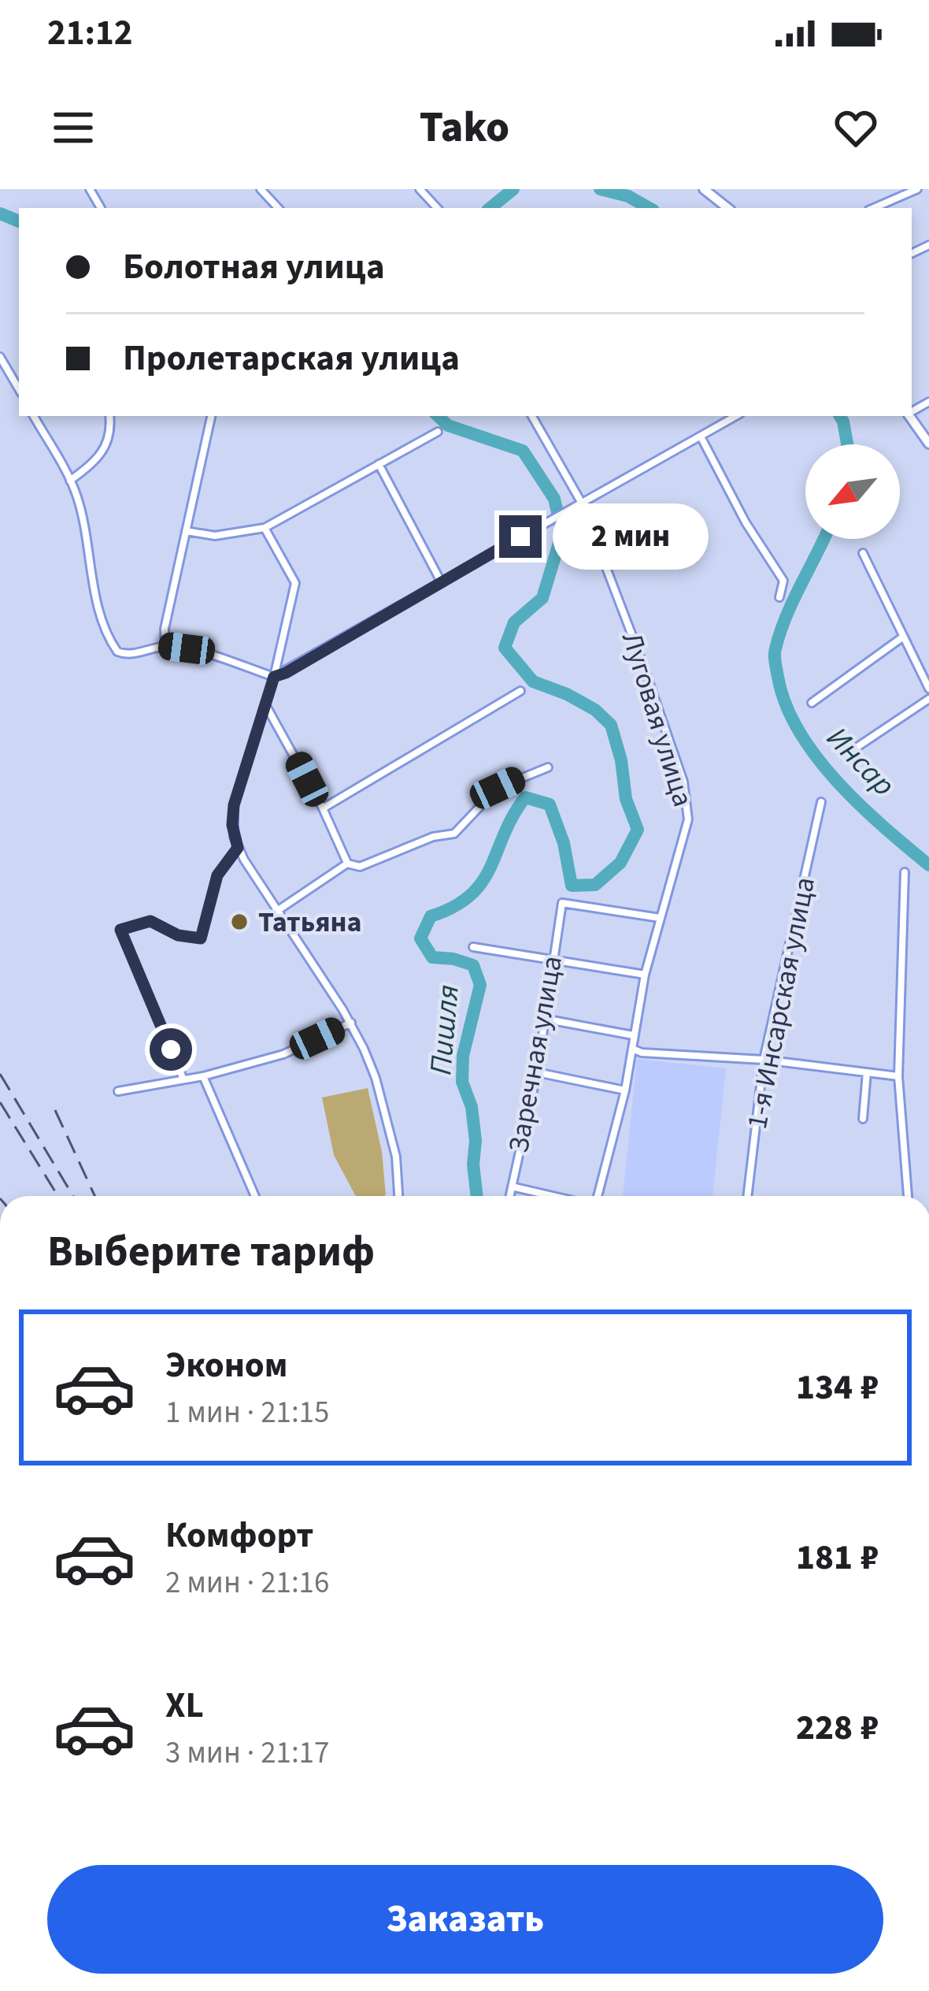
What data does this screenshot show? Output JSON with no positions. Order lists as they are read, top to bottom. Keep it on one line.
{"streets":{"street":["Луговая улица","1-я Инсарская улица","Заречная улица"]},"crossings":[["Луговая улица","Заречная улица"]],"water":["Инсар","Пишля"],"places":["Татьяна"],"north":"bottom left","page":{"status":"21:12","header":"Tako","banner":["Болотная улица","Пролетарская улица"],"bubble":"2 мин","heading":"Выберите тариф","list":[{"name":"Эконом","note":"1 мин · 21:15","value":"134 ₽"},{"name":"Комфорт","note":"2 мин · 21:16","value":"181 ₽"},{"name":"XL","note":"3 мин · 21:17","value":"228 ₽"}],"buttons":"Заказать"}}
